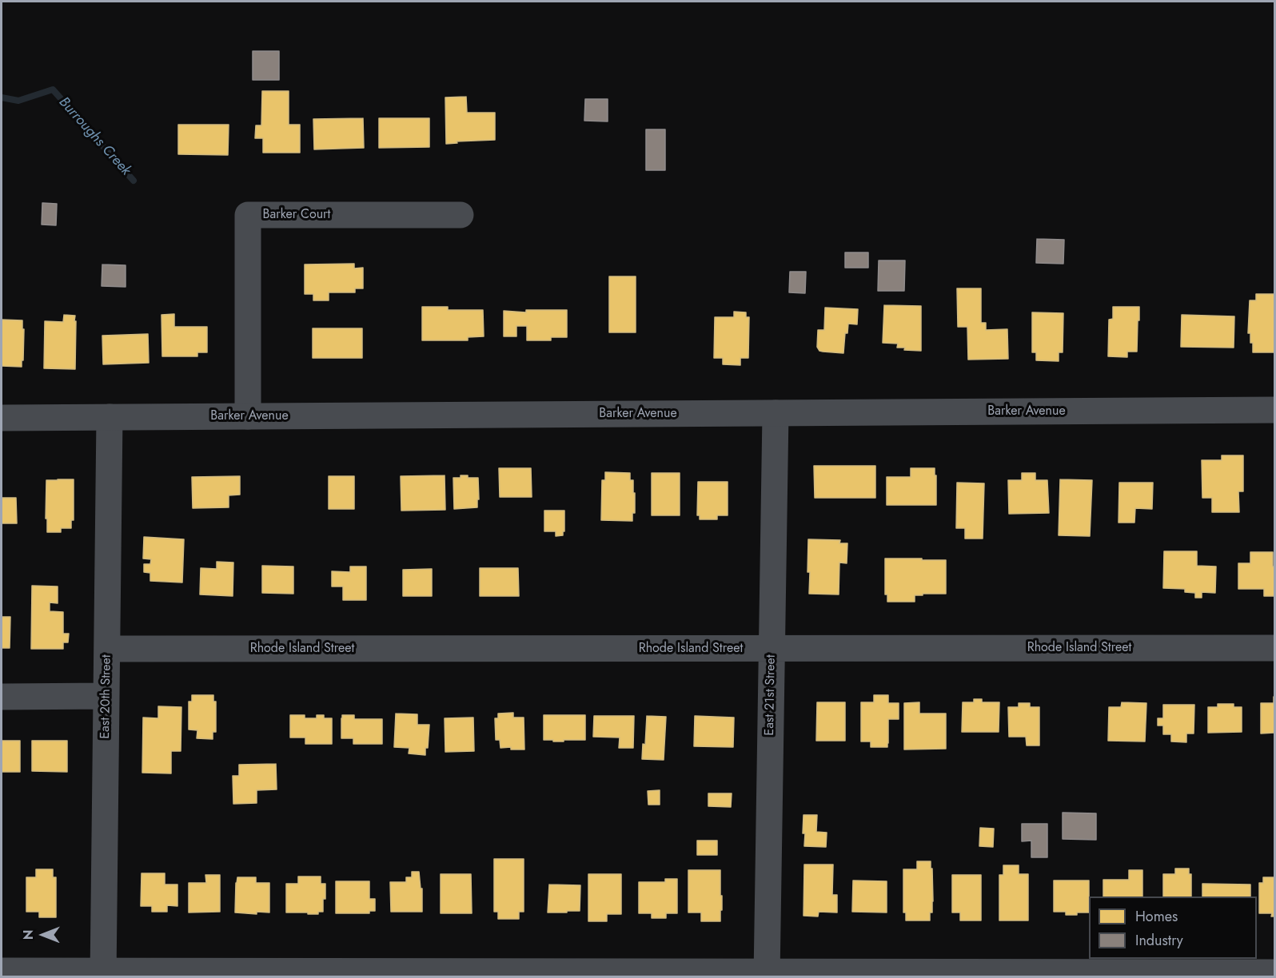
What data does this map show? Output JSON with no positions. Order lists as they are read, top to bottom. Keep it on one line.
{"streets":{"street":["Barker Court","Barker Avenue","Rhode Island Street","East 21st Street","East 20th Street"]},"crossings":[["Barker Court","Barker Avenue"],["Barker Avenue","East 21st Street"],["Barker Avenue","East 20th Street"],["Rhode Island Street","East 21st Street"],["Rhode Island Street","East 20th Street"]],"water":["Burroughs Creek"],"legend":["Homes","Industry"],"north":"left"}
